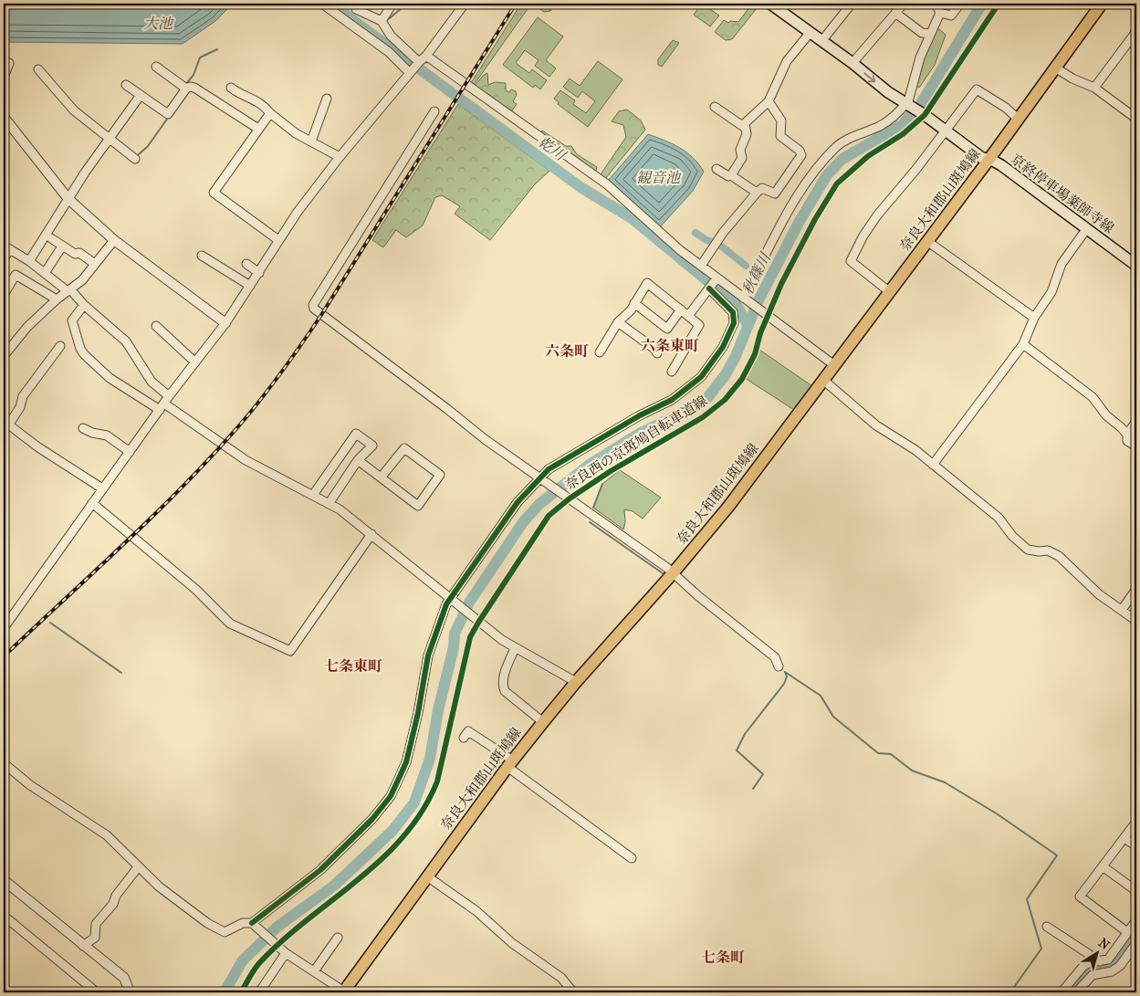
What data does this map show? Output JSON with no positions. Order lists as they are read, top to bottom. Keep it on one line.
{"streets":{"main road":["京終停車場薬師寺線","奈良大和郡山斑鳩線"],"cycle path":["奈良西の京斑鳩自転車道線"]},"crossings":[["京終停車場薬師寺線","奈良大和郡山斑鳩線"]],"districts":["六条東町","六条町","七条東町","七条町"],"water":["大池","乾川","観音池","秋篠川"],"north":"top right"}
